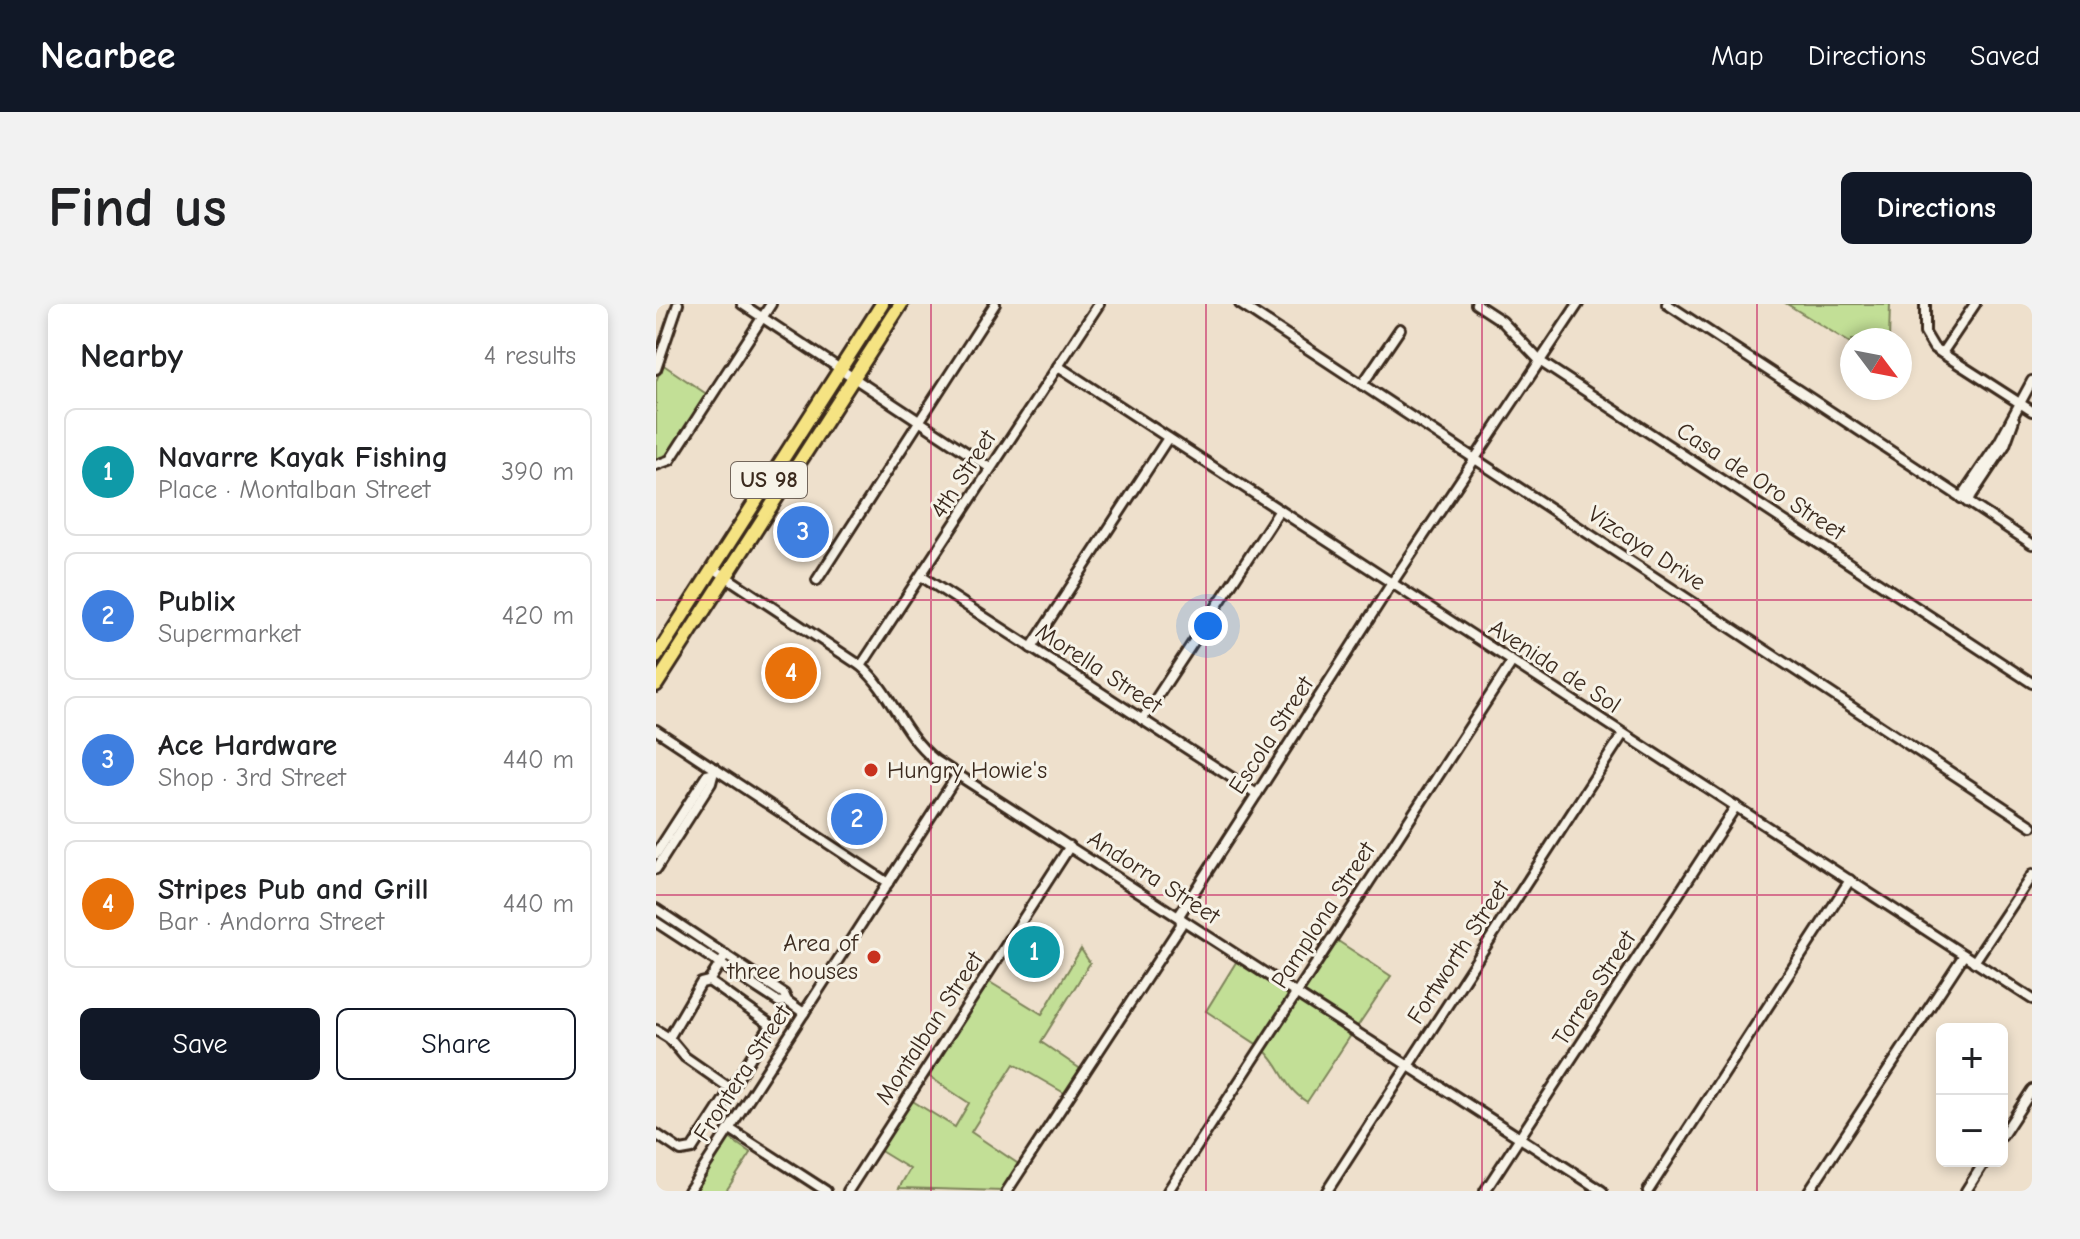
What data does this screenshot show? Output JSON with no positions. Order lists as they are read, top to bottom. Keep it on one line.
{"streets":{"highway":["US 98"],"street":["4th Street","Casa de Oro Street","Vizcaya Drive","Avenida de Sol","Morella Street","Escola Street","Andorra Street","Pamplona Street","Fortworth Street","Torres Street","Montalban Street","Frontera Street"]},"crossings":[["4th Street","Avenida de Sol"],["4th Street","Morella Street"],["4th Street","Andorra Street"],["US 98","Andorra Street"],["Casa de Oro Street","Escola Street"],["Vizcaya Drive","Escola Street"],["Avenida de Sol","Escola Street"],["Avenida de Sol","Pamplona Street"],["Avenida de Sol","Fortworth Street"],["Avenida de Sol","Torres Street"],["Morella Street","Escola Street"],["Escola Street","Andorra Street"],["Andorra Street","Pamplona Street"],["Andorra Street","Fortworth Street"],["Andorra Street","Torres Street"],["Andorra Street","Montalban Street"],["Andorra Street","Frontera Street"]],"places":["Hungry Howie's","Area of three houses"],"north":"bottom right","page":{"header":"Nearbee","nav":["Map","Directions","Saved"],"buttons":["Directions",["Save","Share"]],"title":"Find us","heading":["Nearby","4 results"],"list":[{"mark":"1","name":"Navarre Kayak Fishing","note":"Place · Montalban Street","value":"390 m"},{"mark":"2","name":"Publix","note":"Supermarket","value":"420 m"},{"mark":"3","name":"Ace Hardware","note":"Shop · 3rd Street","value":"440 m"},{"mark":"4","name":"Stripes Pub and Grill","note":"Bar · Andorra Street","value":"440 m"}],"pins":["3","4","2","1"],"map_buttons":["+","−"]}}
